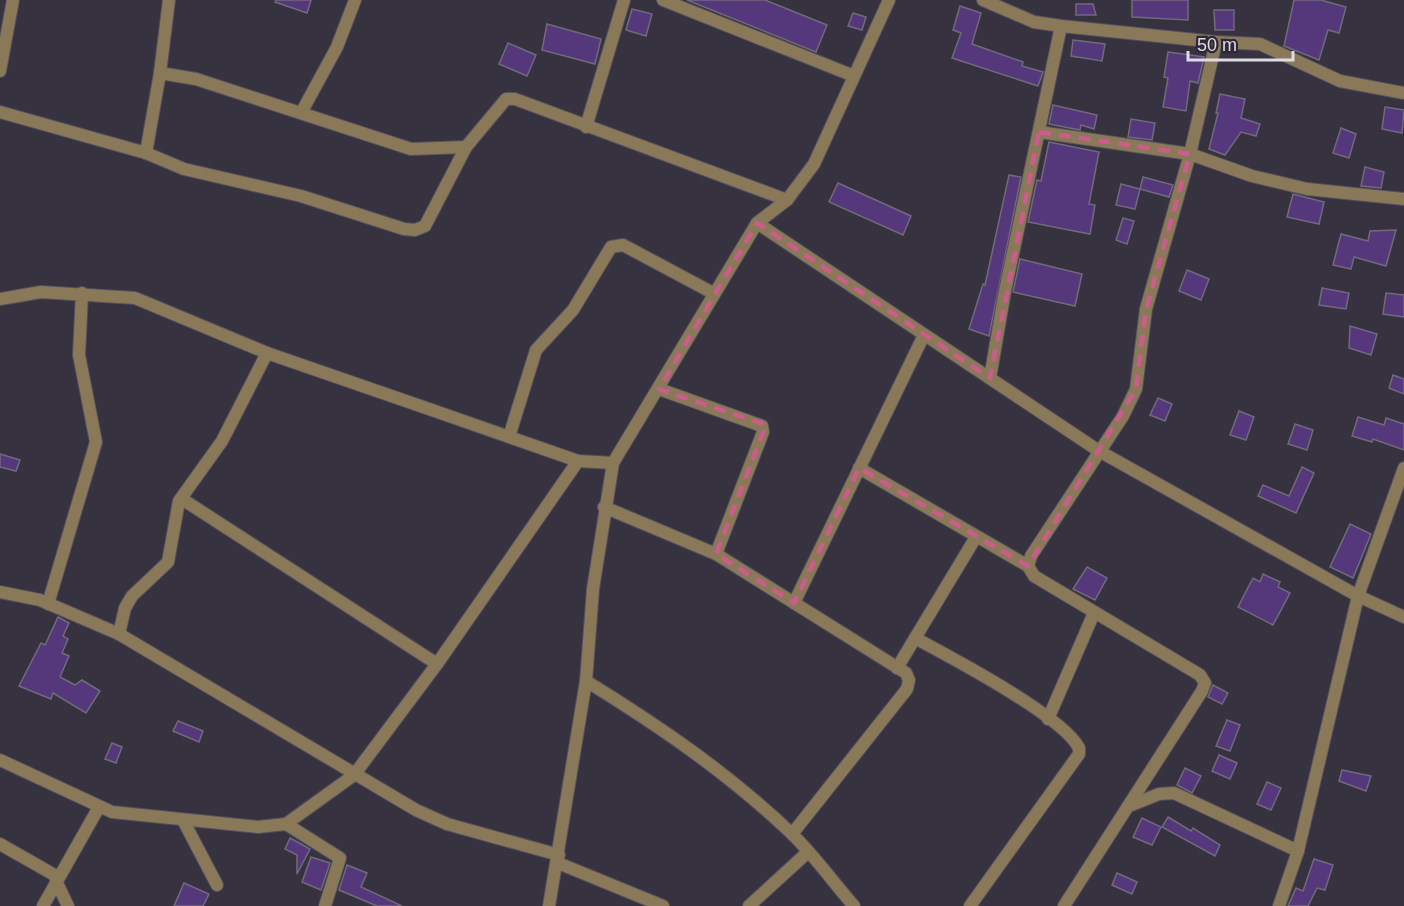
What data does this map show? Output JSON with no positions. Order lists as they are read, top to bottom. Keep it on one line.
{"scale_bar":"50 m"}
